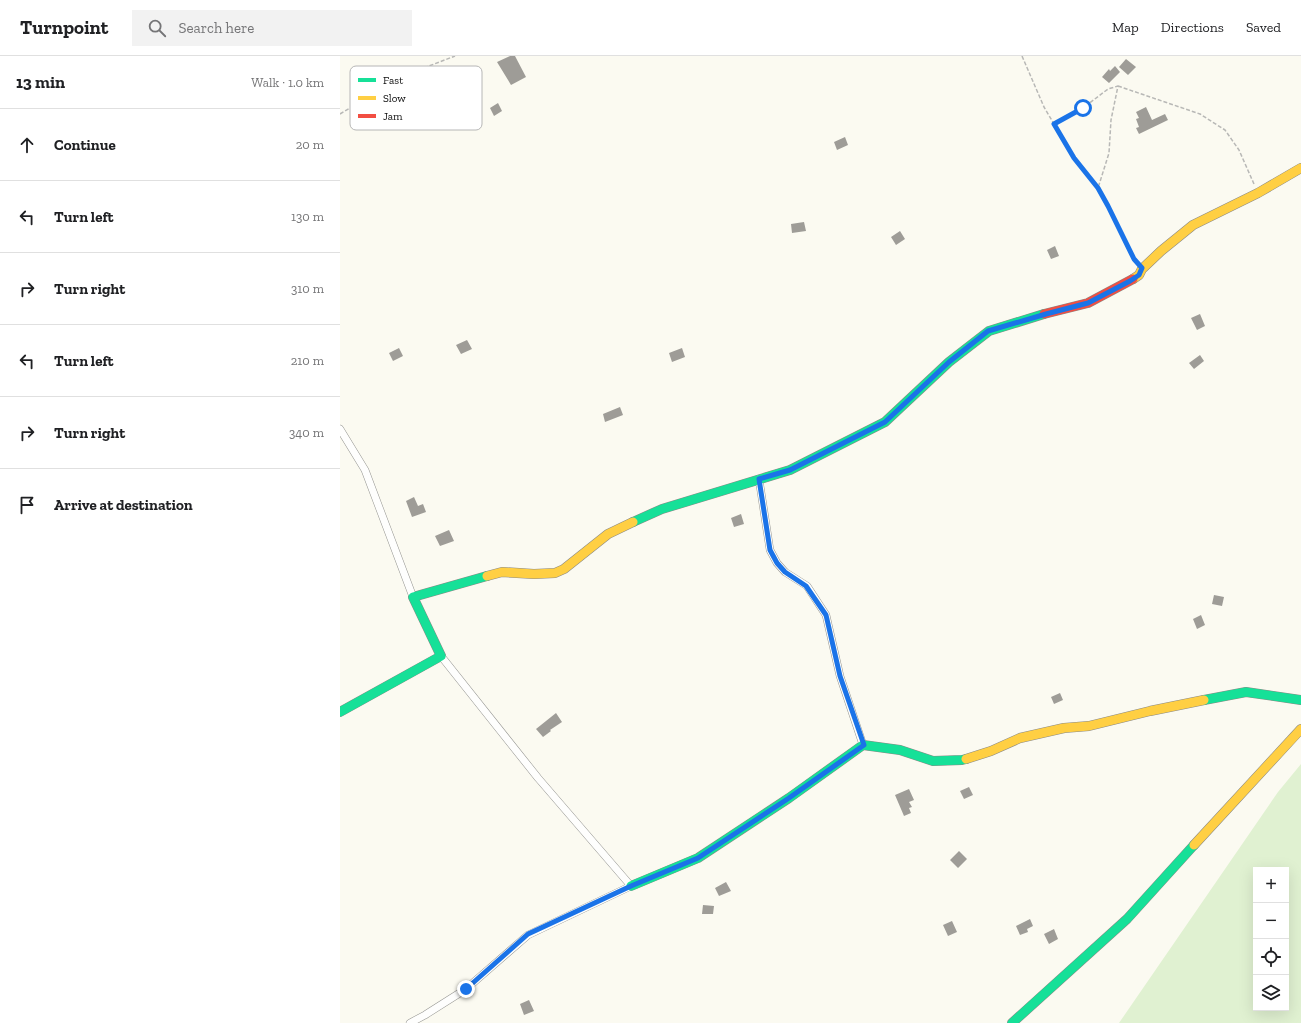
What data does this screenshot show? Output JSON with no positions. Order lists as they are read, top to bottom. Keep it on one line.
{"legend":["Fast","Slow","Jam"],"page":{"header":"Turnpoint","search":"Search here","nav":["Map","Directions","Saved"],"heading":["13 min","Walk · 1.0 km"],"list":[["Continue","20 m"],["Turn left","130 m"],["Turn right","310 m"],["Turn left","210 m"],["Turn right","340 m"],"Arrive at destination"],"map_buttons":["+","−"]}}
